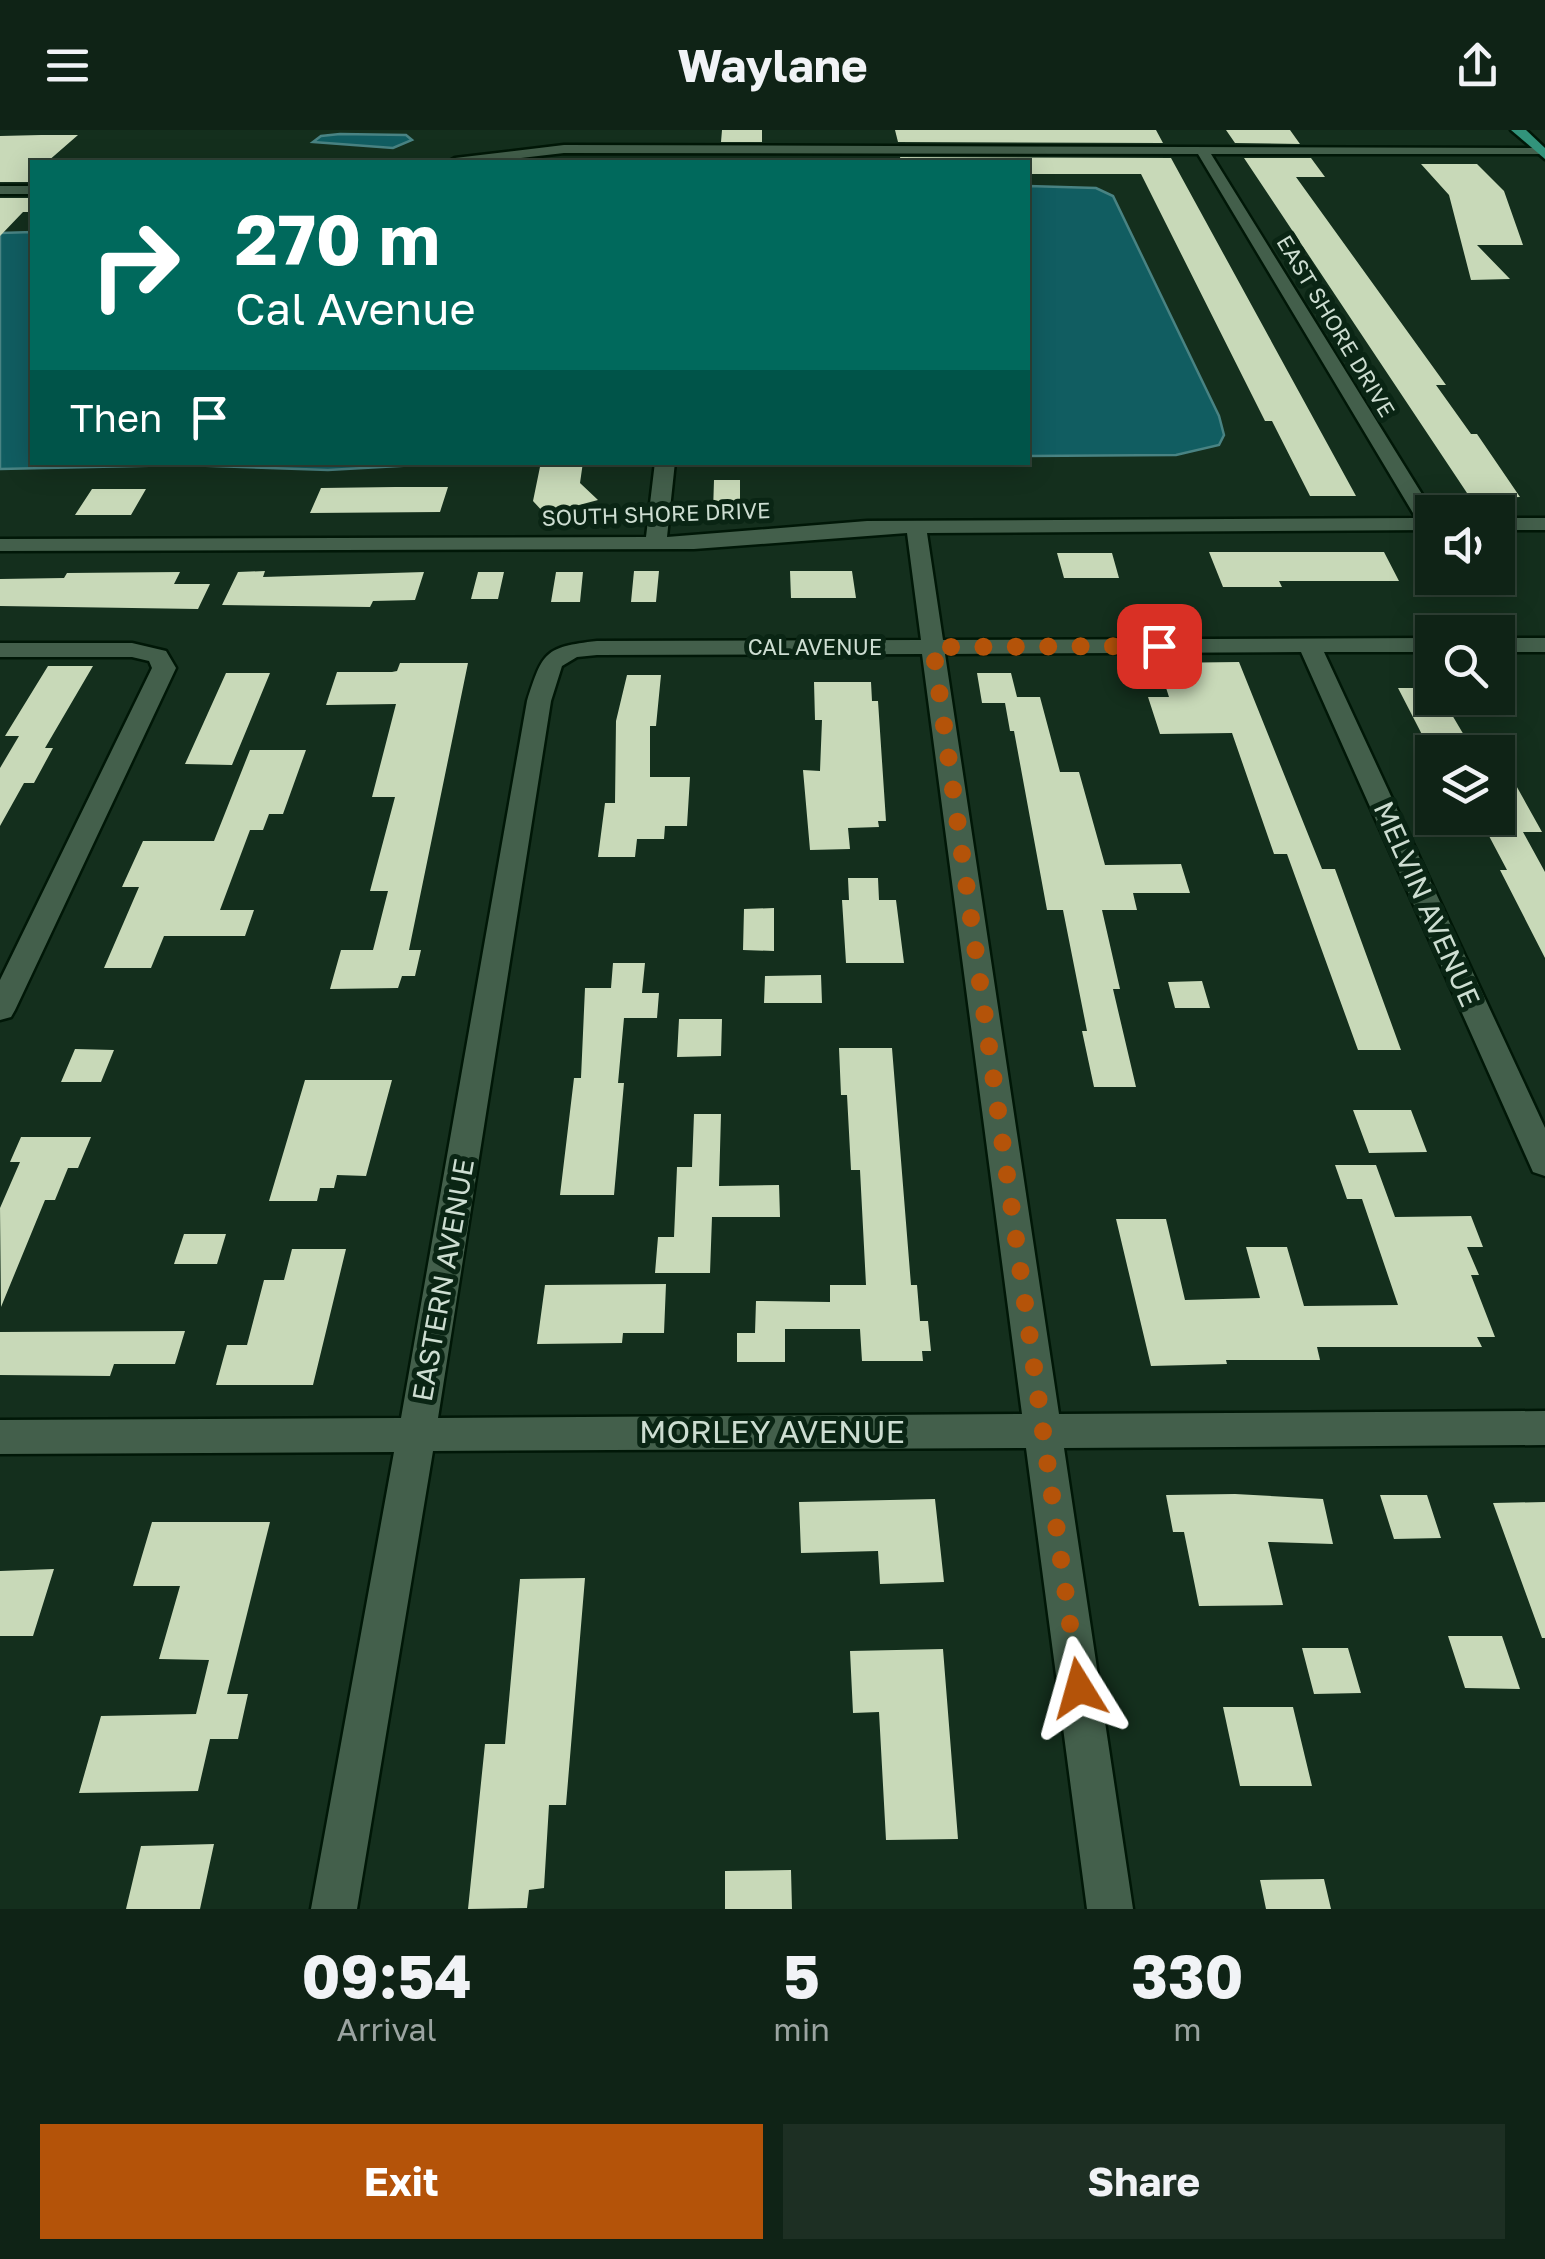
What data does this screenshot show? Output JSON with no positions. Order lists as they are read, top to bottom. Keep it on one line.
{"streets":{"street":["EAST SHORE DRIVE","SOUTH SHORE DRIVE","CAL AVENUE","MELVIN AVENUE","EASTERN AVENUE","MORLEY AVENUE"]},"crossings":[["CAL AVENUE","MELVIN AVENUE"],["CAL AVENUE","EASTERN AVENUE"],["EASTERN AVENUE","MORLEY AVENUE"]],"page":{"header":"Waylane","turn":["270 m","Cal Avenue"],"then":"Then","eta":["09:54","Arrival","5","min","330","m"],"buttons":["Exit","Share"]}}
